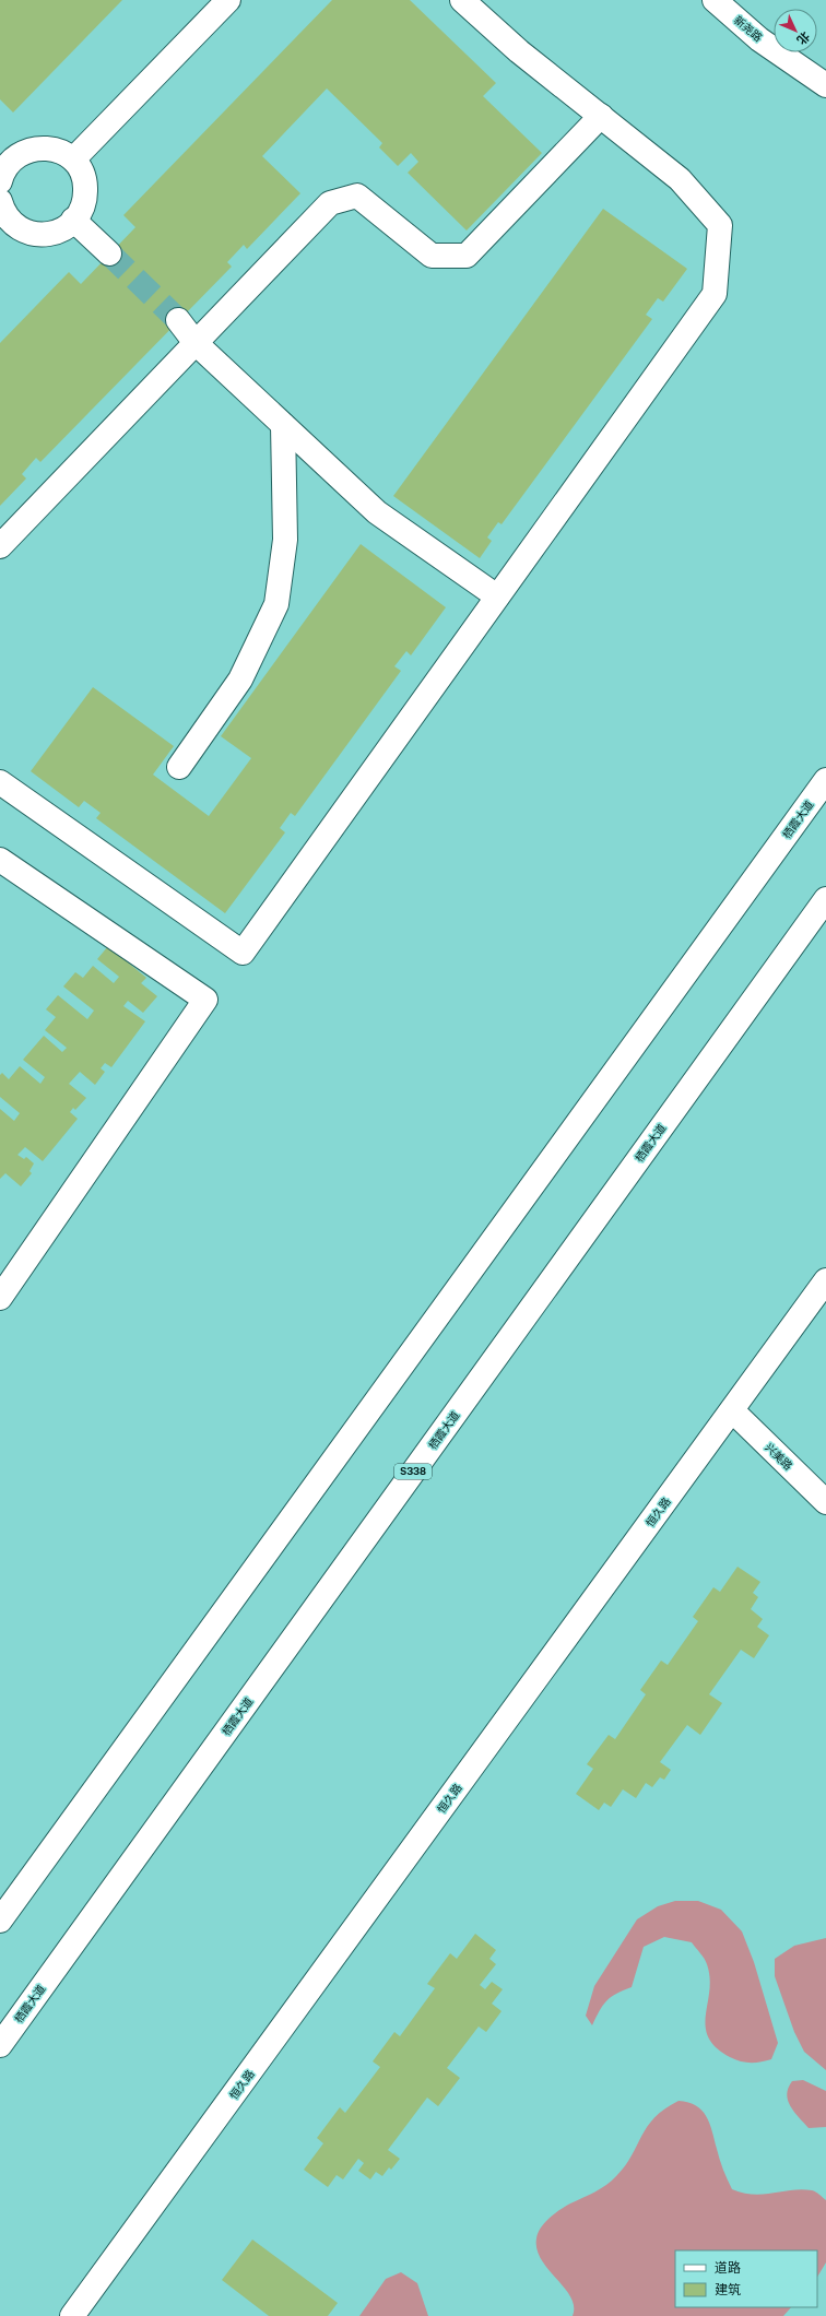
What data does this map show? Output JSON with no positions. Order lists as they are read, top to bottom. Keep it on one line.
{"streets":{"street":["新尧路","栖霞大道","兴美路","S338","恒久路"]},"crossings":[["兴美路","恒久路"]],"legend":["道路","建筑"],"north":"bottom right"}
